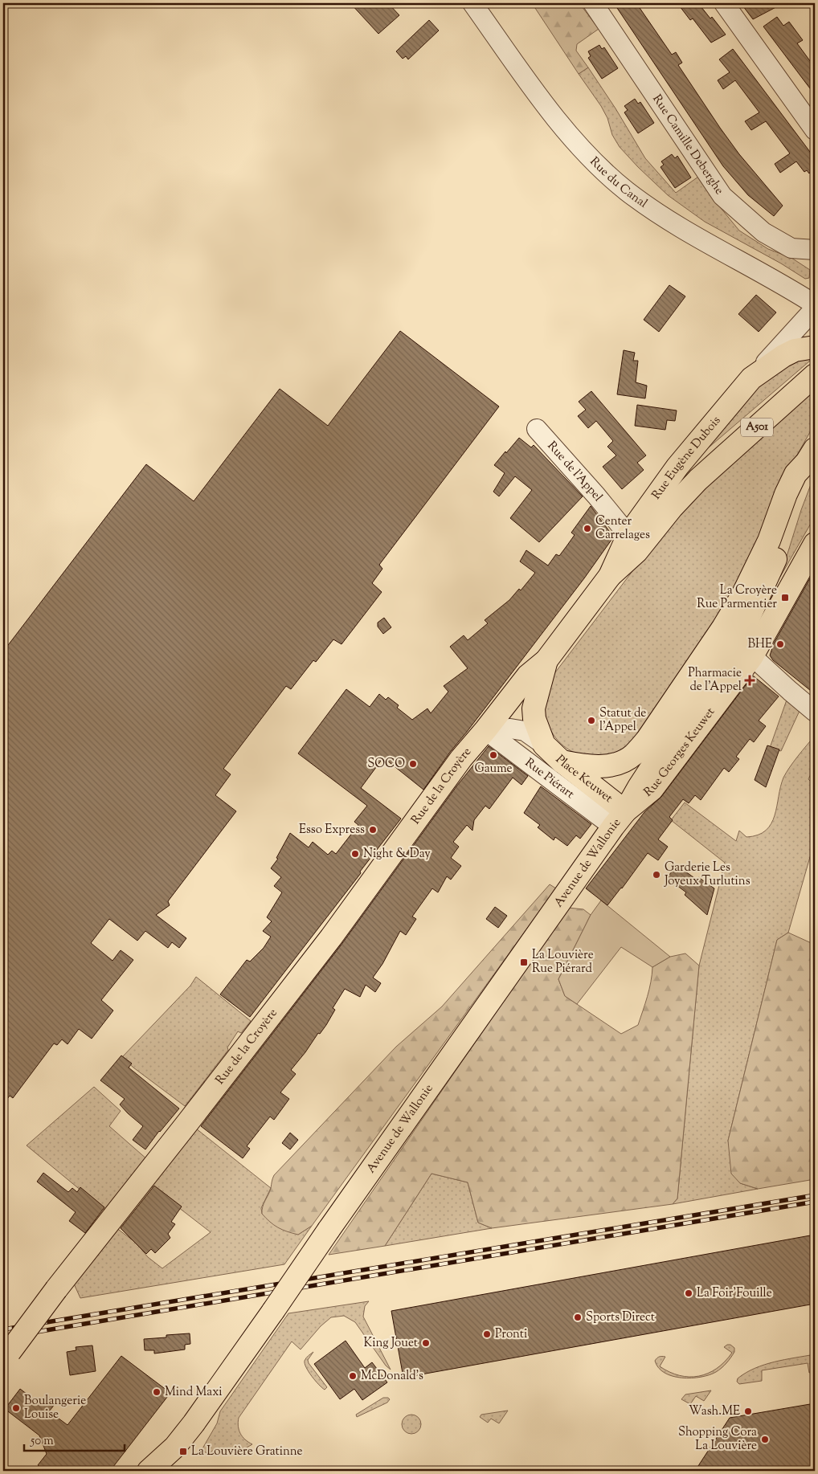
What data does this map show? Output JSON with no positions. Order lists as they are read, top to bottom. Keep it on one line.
{"streets":{"main road":["A501","Rue Eugène Dubois","Rue Georges Keuwet","Place Keuwet","Rue de la Croyère","Avenue de Wallonie"],"street":["Rue Camille Deberghe","Rue du Canal","Rue de l'Appel","Rue Piérart"]},"crossings":[["A501","Rue Eugène Dubois"],["Rue Eugène Dubois","Rue de l'Appel"],["Rue Eugène Dubois","Rue Piérart"],["Rue Eugène Dubois","Place Keuwet"],["Rue Eugène Dubois","Rue de la Croyère"],["Rue Georges Keuwet","Rue Piérart"],["Rue Georges Keuwet","Place Keuwet"],["Rue Georges Keuwet","Avenue de Wallonie"],["Rue Piérart","Place Keuwet"],["Rue Piérart","Rue de la Croyère"],["Rue Piérart","Avenue de Wallonie"],["Place Keuwet","Rue de la Croyère"],["Place Keuwet","Avenue de Wallonie"]],"places":{"other":["Center Carrelages","BHE","Statut de l'Appel","Gaume","SOCO","Esso Express","Night & Day","Garderie Les Joyeux Turlutins","La Foir'Fouille","Sports Direct","Pronti","King Jouet","McDonald's","Mind Maxi","Boulangerie Louise","Wash.ME","Shopping Cora La Louvière"],"transit":["La Croyère Rue Parmentier","La Louvière Rue Piérard","La Louvière Gratinne"],"health":["Pharmacie de l'Appel"]},"scale_bar":"50 m"}
